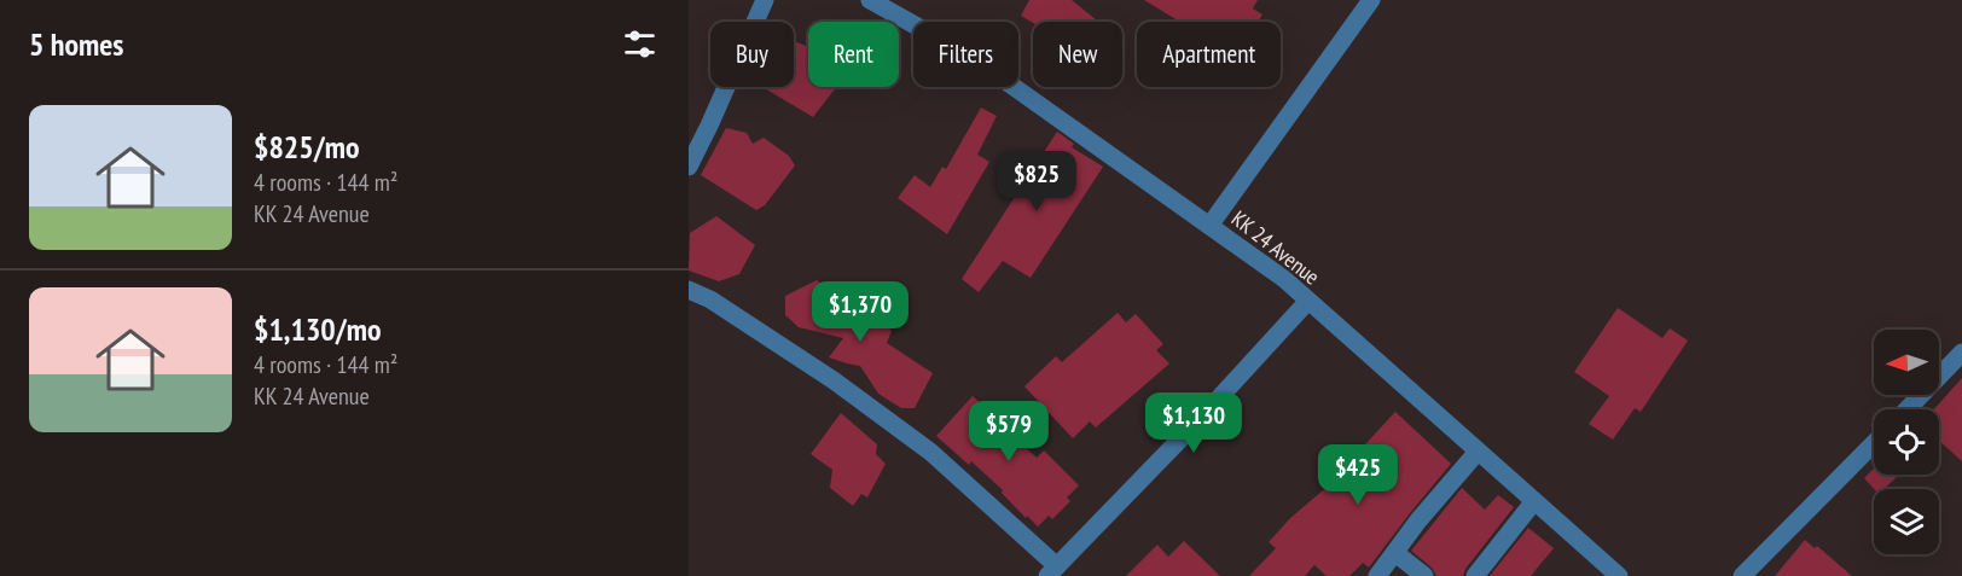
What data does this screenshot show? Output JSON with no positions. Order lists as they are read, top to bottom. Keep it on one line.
{"streets":{"street":["KK 24 Avenue"]},"north":"left","page":{"heading":"5 homes","chip":["Buy","Rent","Filters","New","Apartment"],"list":[{"name":"$825/mo","note":"4 rooms · 144 m² · KK 24 Avenue"},{"name":"$1,130/mo","note":"4 rooms · 144 m² · KK 24 Avenue"}],"price":["$825","$1,370","$1,130","$579","$425"]}}
